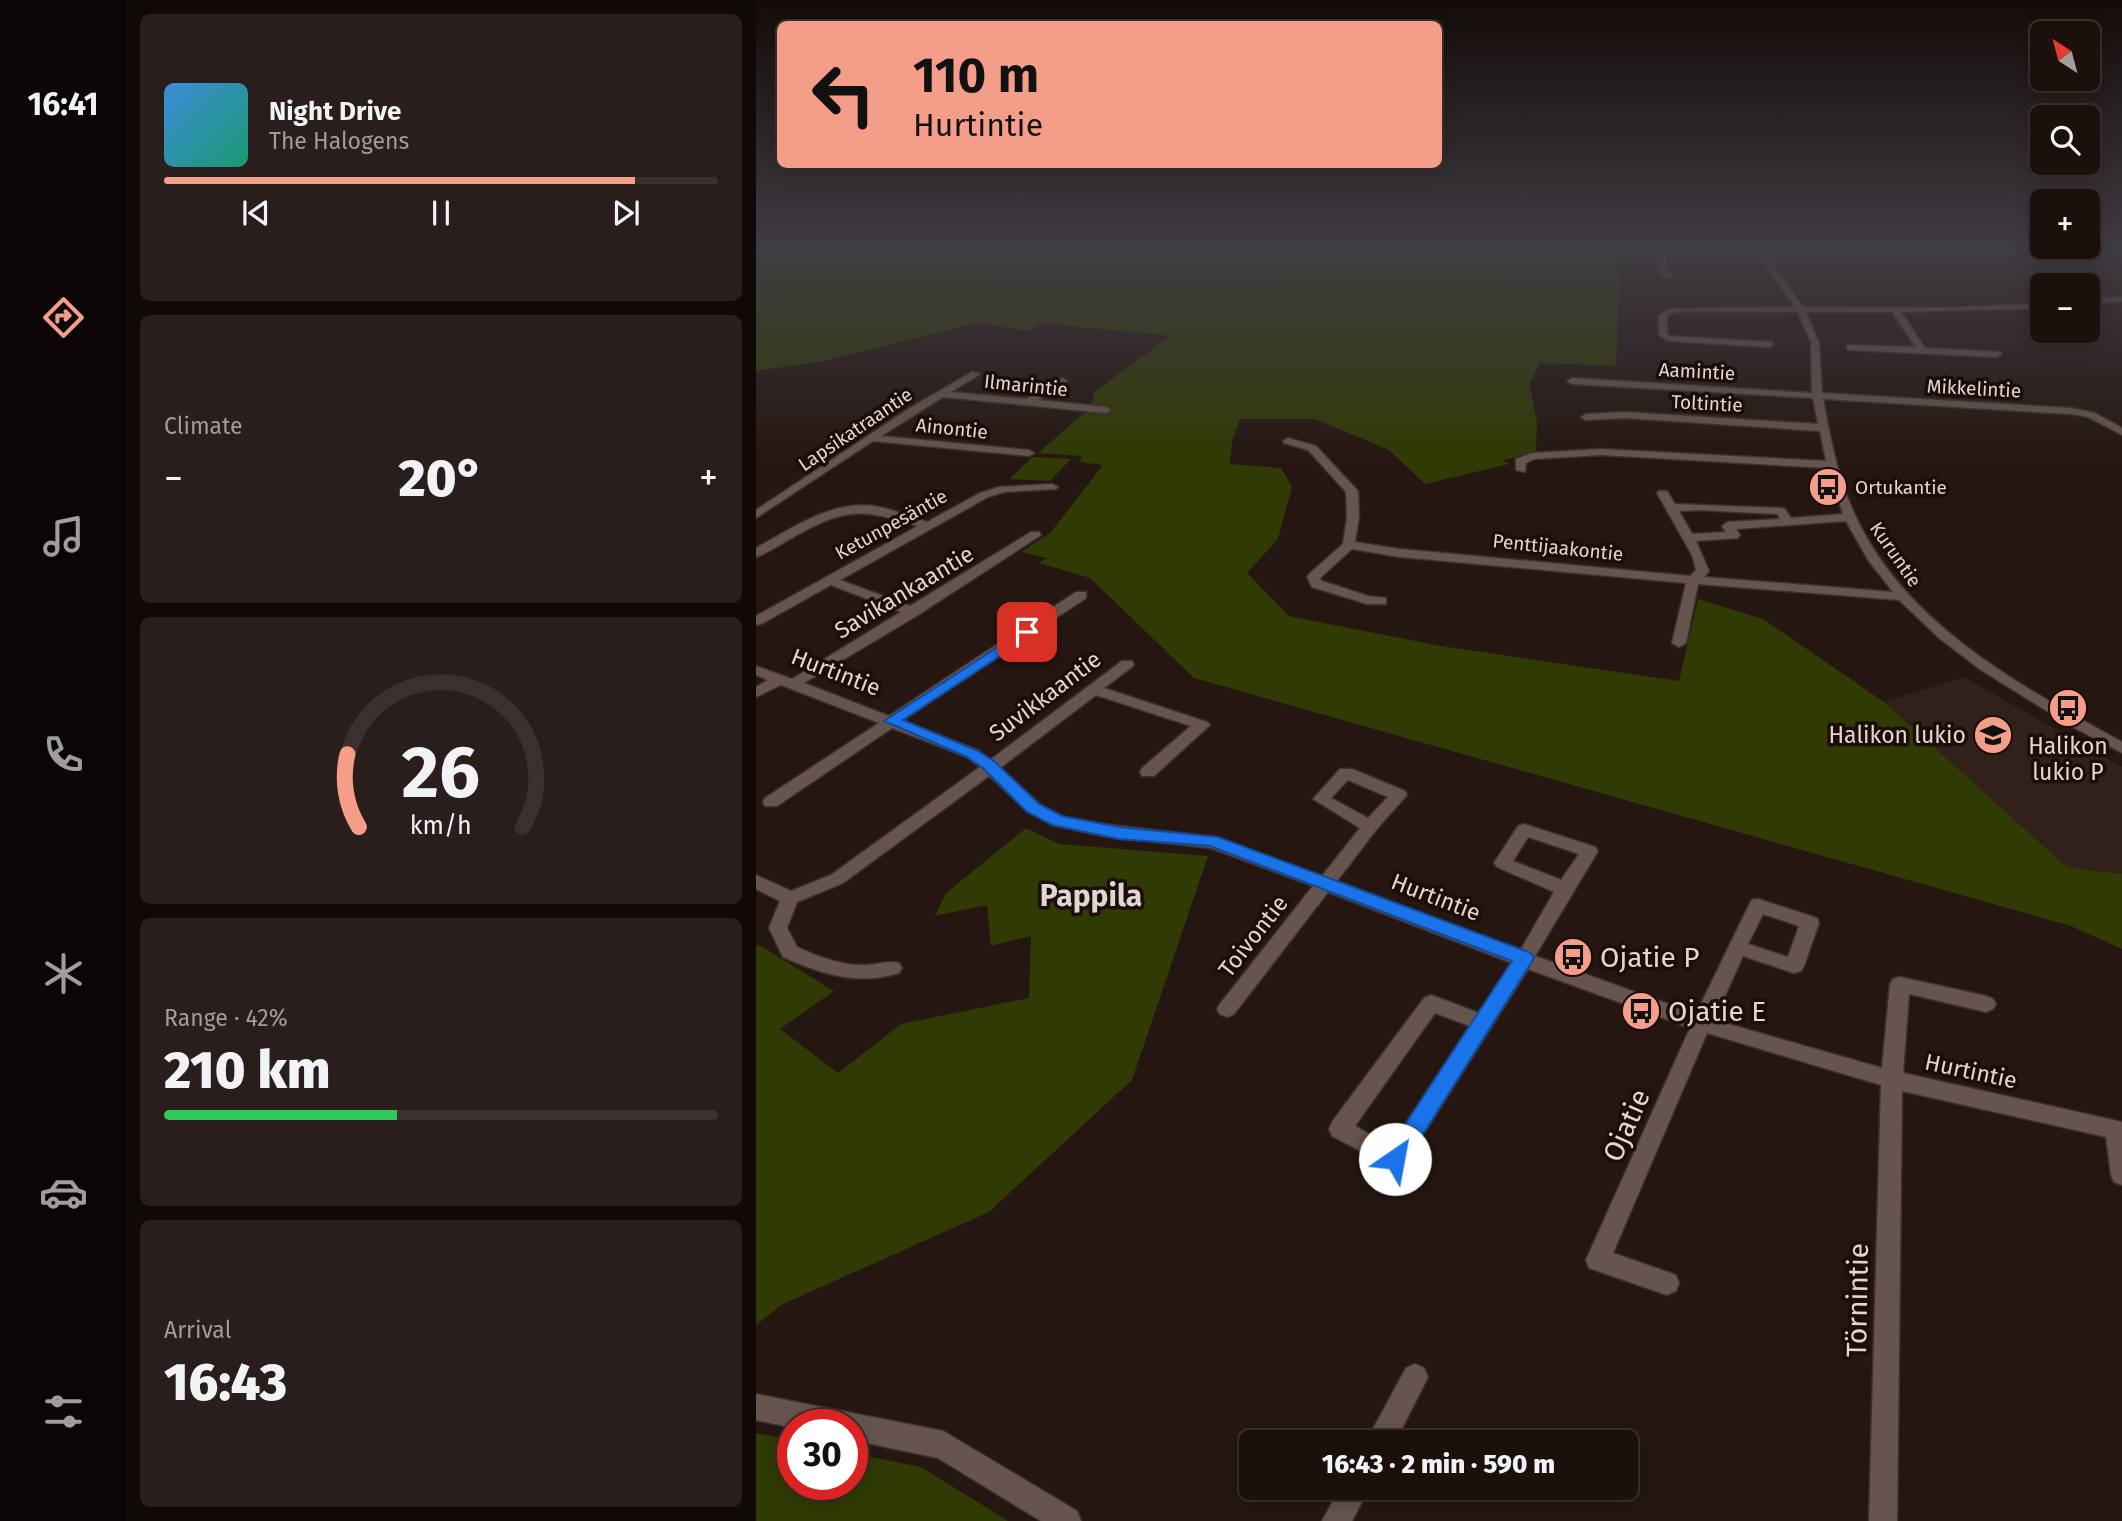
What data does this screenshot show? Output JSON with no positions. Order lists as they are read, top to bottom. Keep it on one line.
{"streets":{"street":["Aamintie","Ilmarintie","Mikkelintie","Toltintie","Ainontie","Lapsikatraantie","Ketunpesäntie","Penttijaakontie","Kuruntie","Savikankaantie","Hurtintie","Suvikkaantie","Toivontie","Ojatie","Törnintie"]},"crossings":[["Aamintie","Mikkelintie"],["Aamintie","Kuruntie"],["Ilmarintie","Lapsikatraantie"],["Mikkelintie","Kuruntie"],["Toltintie","Kuruntie"],["Ainontie","Lapsikatraantie"],["Penttijaakontie","Kuruntie"],["Savikankaantie","Hurtintie"],["Hurtintie","Suvikkaantie"],["Hurtintie","Toivontie"],["Hurtintie","Ojatie"],["Hurtintie","Törnintie"]],"districts":["Pappila"],"places":{"bus stop":["Ortukantie","Halikon lukio P","Ojatie P","Ojatie E"],"school or university":["Halikon lukio"]},"north":"top left","page":{"tabs":"16:41","map_buttons":["+","−"],"turn":["110 m","Hurtintie"],"song":["Night Drive","The Halogens"],"tile":["Climate",["Range · 42%","210 km"],["Arrival","16:43"]],"heat":["−","20°","+"],"limit":"30","trip":"16:43 · 2 min · 590 m","gauge":["26","km/h"]}}
